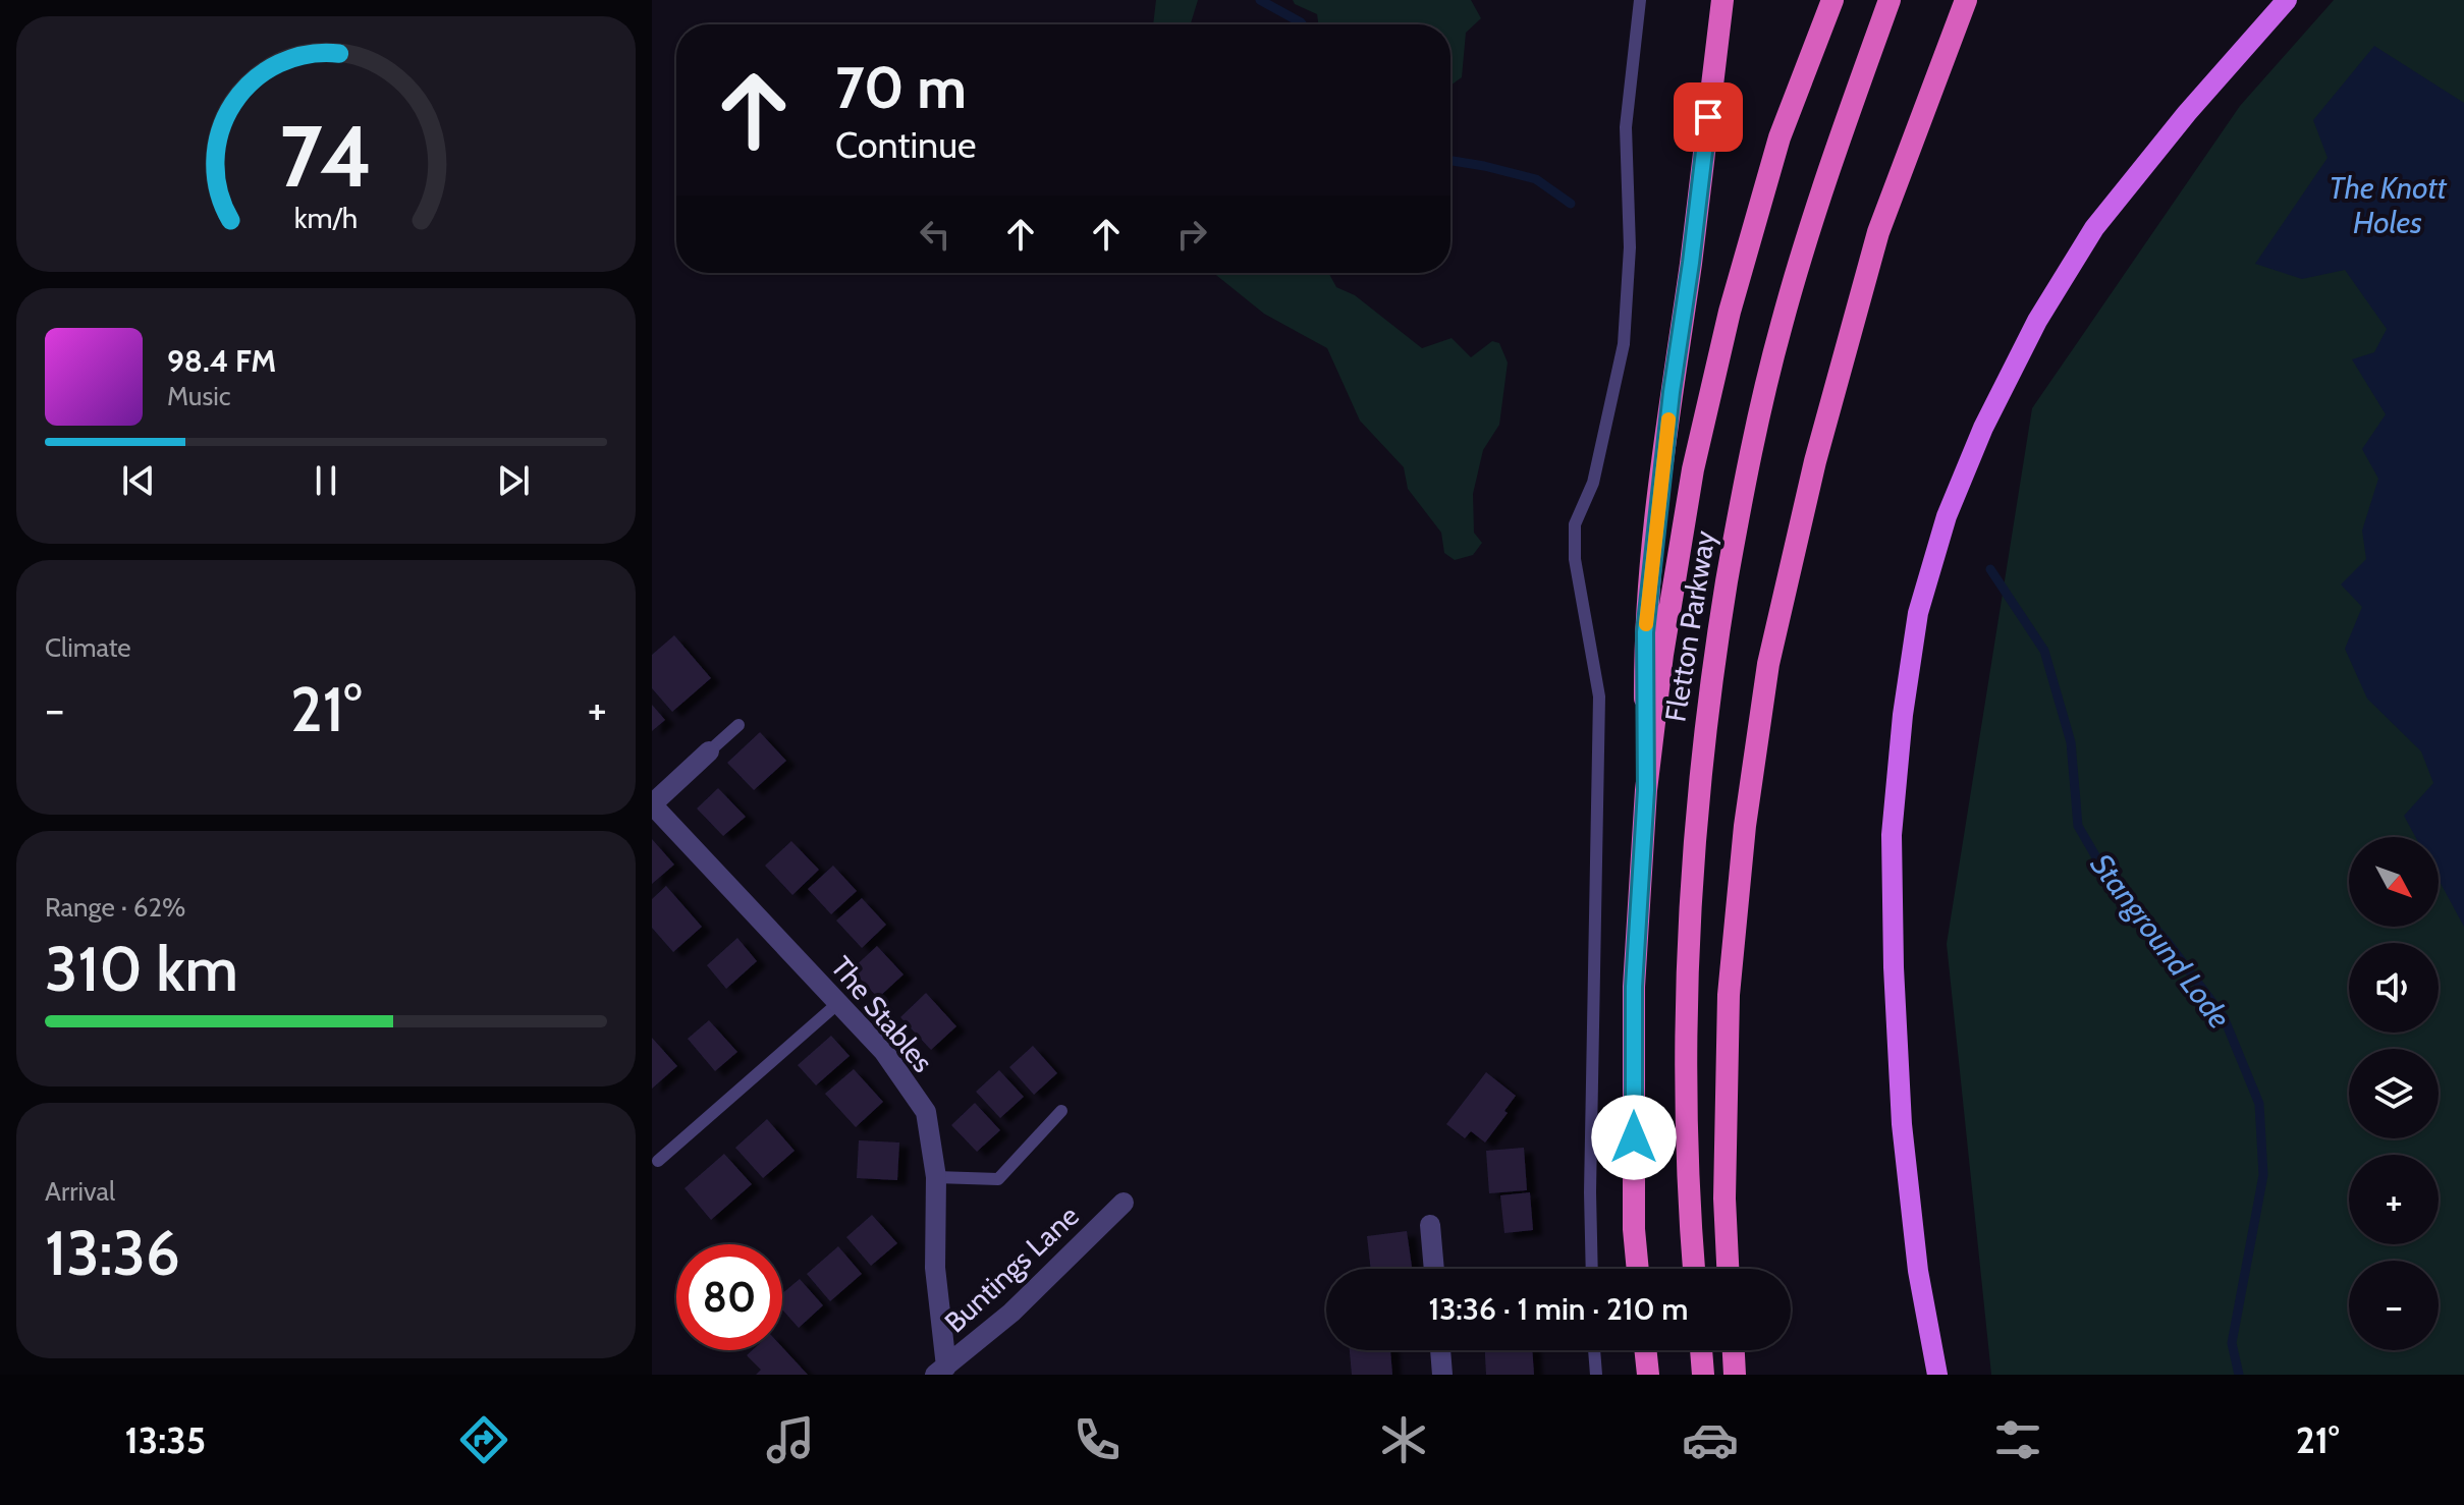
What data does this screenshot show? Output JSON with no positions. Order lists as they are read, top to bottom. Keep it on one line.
{"streets":{"highway":["Fletton Parkway"],"street":["The Stables","Buntings Lane"]},"crossings":[["The Stables","Buntings Lane"]],"water":["The Knott Holes","Stanground Lode"],"north":"bottom right","page":{"turn":["70 m","Continue"],"song":["98.4 FM","Music"],"tile":["Climate",["Range · 62%","310 km"],["Arrival","13:36"]],"heat":["−","21°","+"],"map_buttons":["+","−"],"limit":"80","trip":"13:36 · 1 min · 210 m","tabs":["13:35","21°"],"gauge":["74","km/h"]}}
